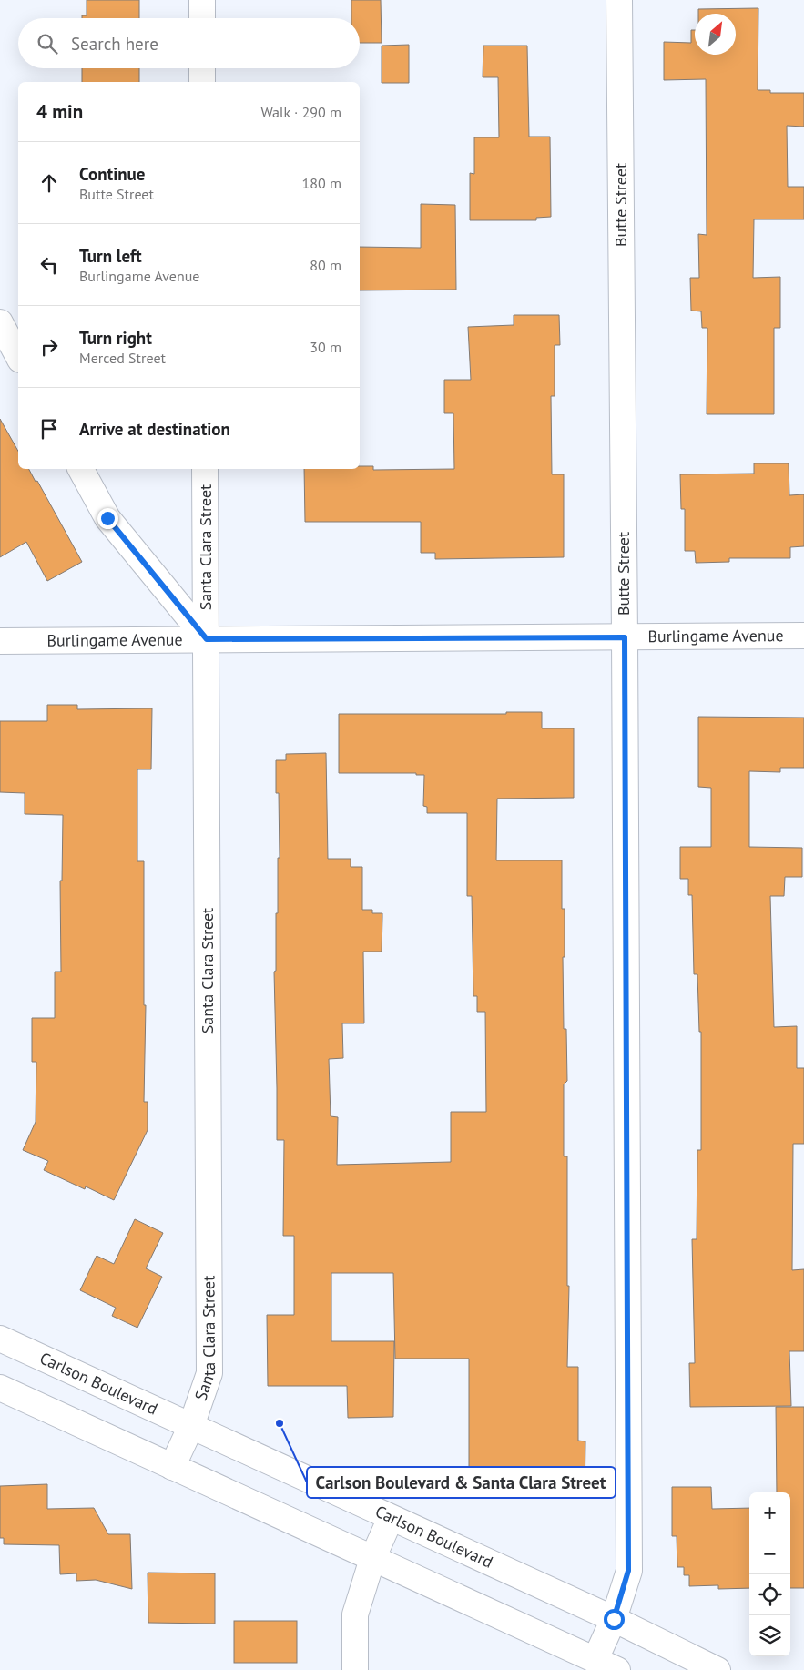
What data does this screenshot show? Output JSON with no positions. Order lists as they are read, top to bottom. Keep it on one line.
{"streets":{"street":["Butte Street","Santa Clara Street","Burlingame Avenue","Carlson Boulevard"]},"crossings":[["Butte Street","Burlingame Avenue"],["Butte Street","Carlson Boulevard"],["Santa Clara Street","Burlingame Avenue"],["Santa Clara Street","Carlson Boulevard"]],"places":["Carlson Boulevard & Santa Clara Street"],"north":"top right","page":{"search":"Search here","heading":["4 min","Walk · 290 m"],"list":[["Continue","Butte Street","180 m"],["Turn left","Burlingame Avenue","80 m"],["Turn right","Merced Street","30 m"],"Arrive at destination"],"map_buttons":["+","−"]}}
